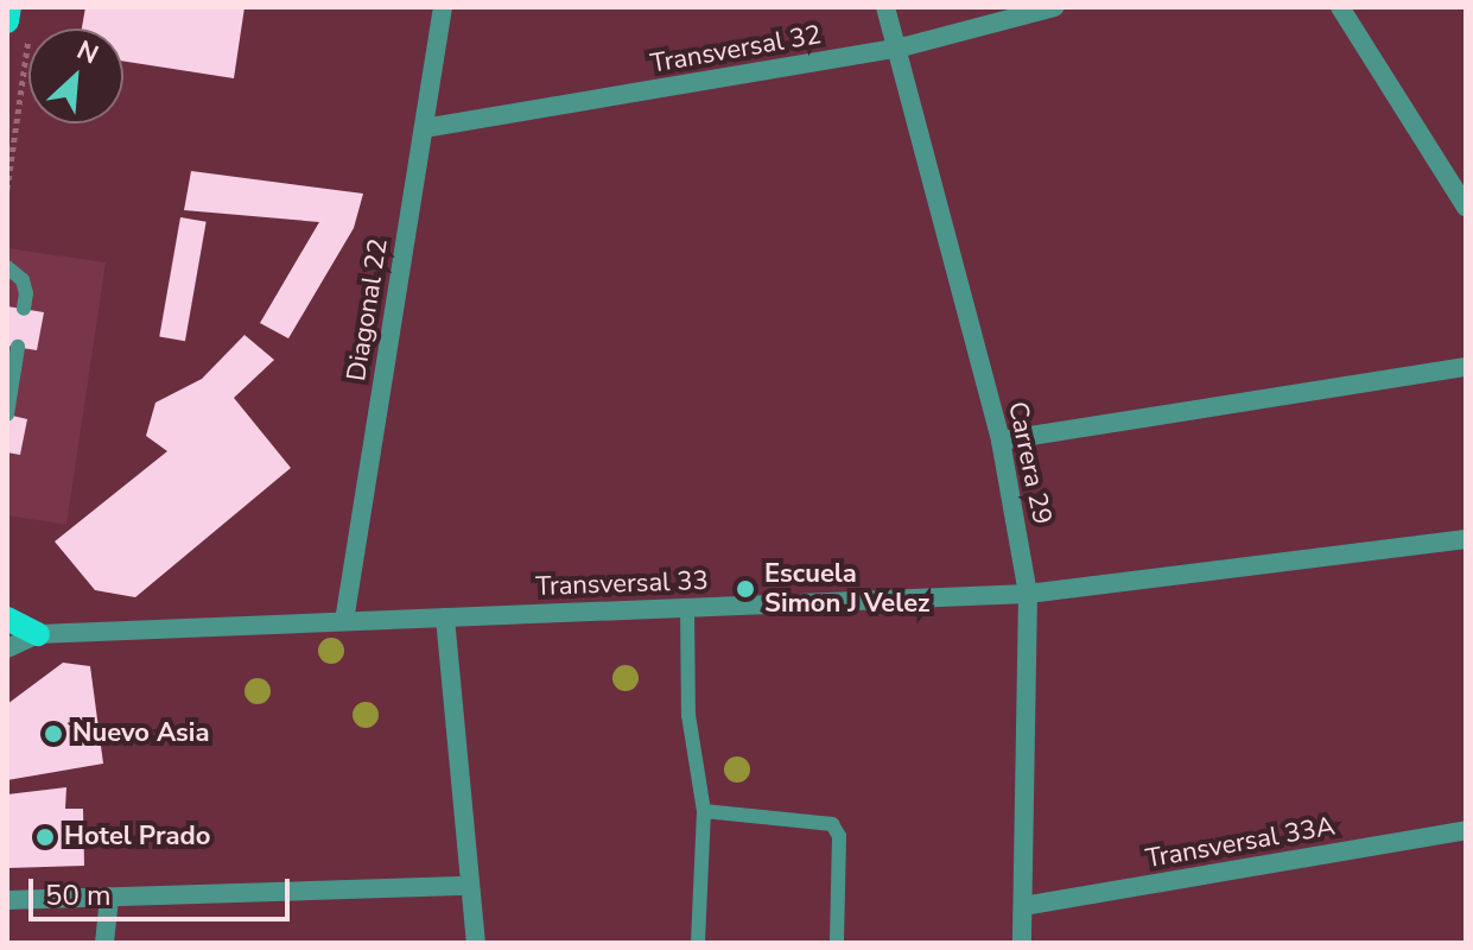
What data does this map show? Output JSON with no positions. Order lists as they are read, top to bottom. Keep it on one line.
{"streets":{"street":["Transversal 32","Diagonal 22","Carrera 29","Transversal 33","Transversal 33A"]},"crossings":[["Transversal 32","Diagonal 22"],["Transversal 32","Carrera 29"],["Diagonal 22","Transversal 33"],["Carrera 29","Transversal 33"],["Carrera 29","Transversal 33A"]],"places":["Escuela Simon J Velez","Nuevo Asia","Hotel Prado"],"scale_bar":"50 m","north":"top right"}
